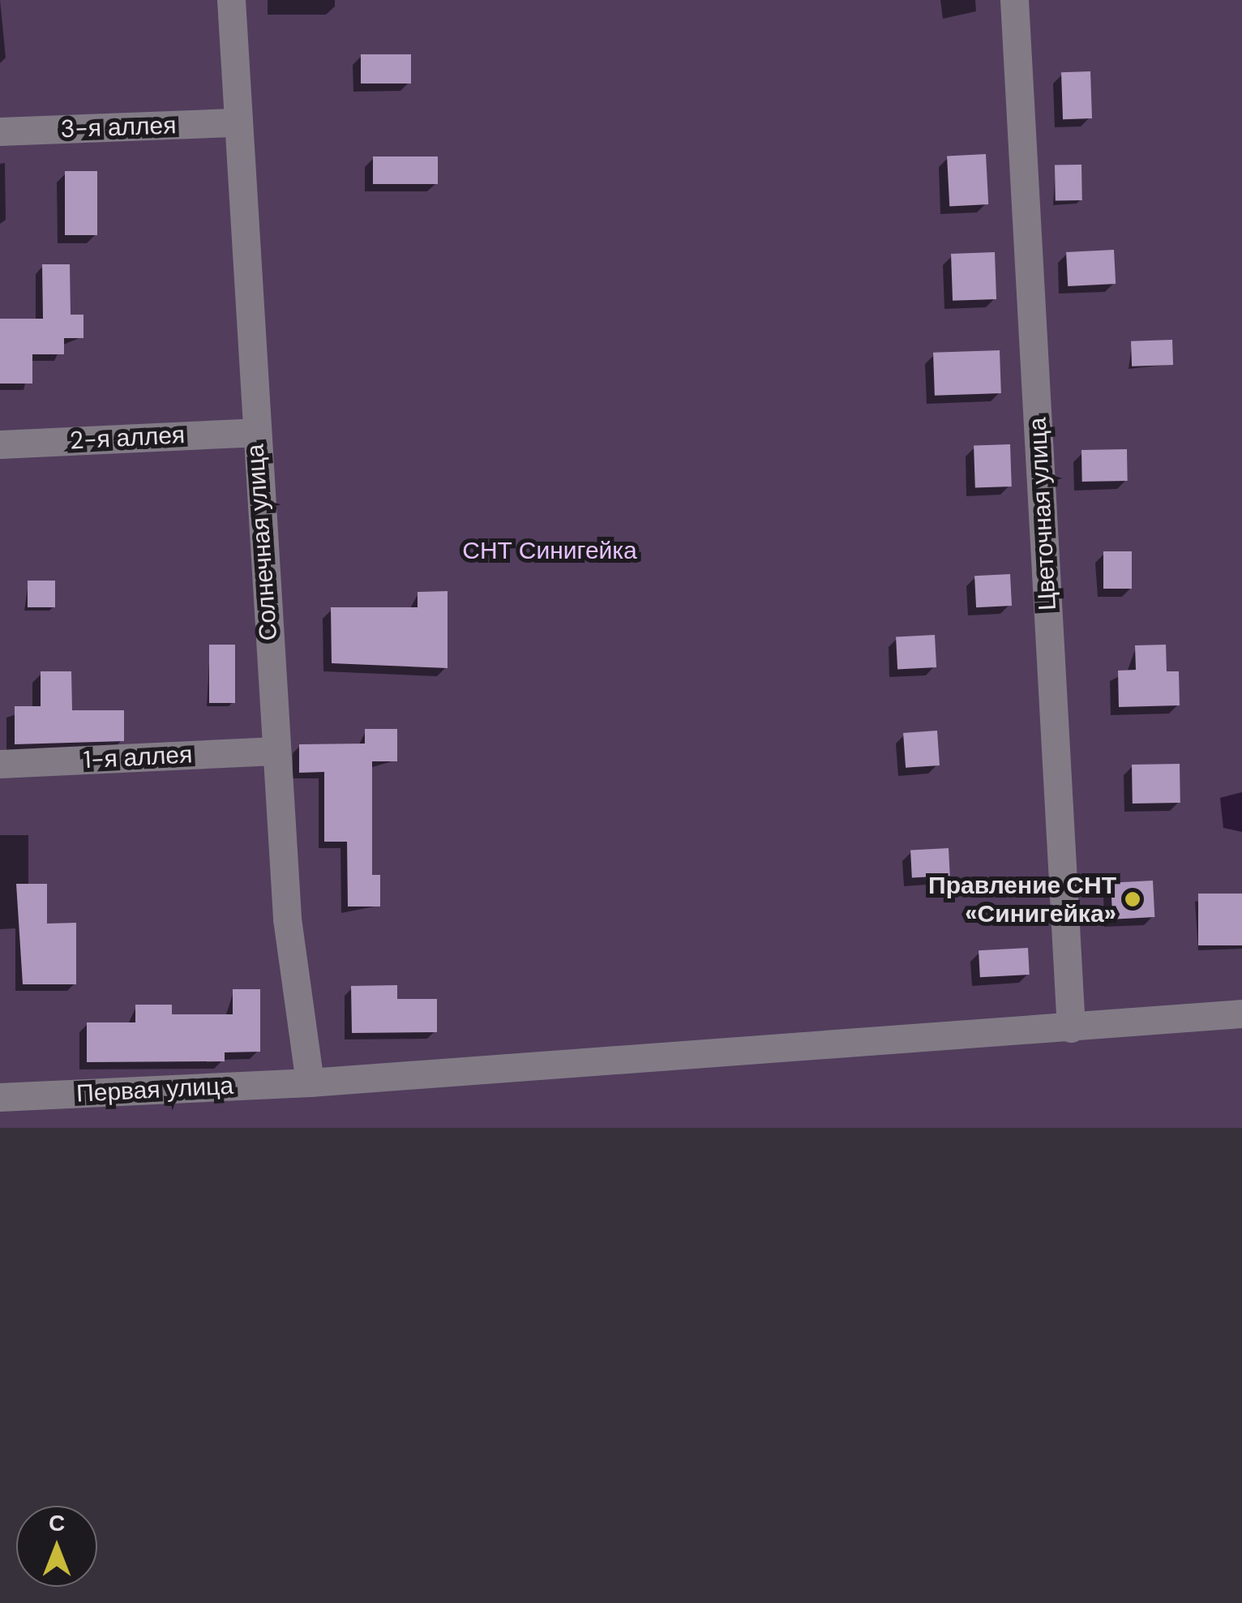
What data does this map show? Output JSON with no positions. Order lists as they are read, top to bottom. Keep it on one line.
{"streets":{"street":["3-я аллея","2-я аллея","Цветочная улица","Солнечная улица","1-я аллея","Первая улица"]},"crossings":[["3-я аллея","Солнечная улица"],["2-я аллея","Солнечная улица"],["Цветочная улица","Первая улица"],["Солнечная улица","1-я аллея"],["Солнечная улица","Первая улица"]],"parks":["СНТ Синигейка"],"places":["Правление СНТ «Синигейка»"],"north":"top"}
